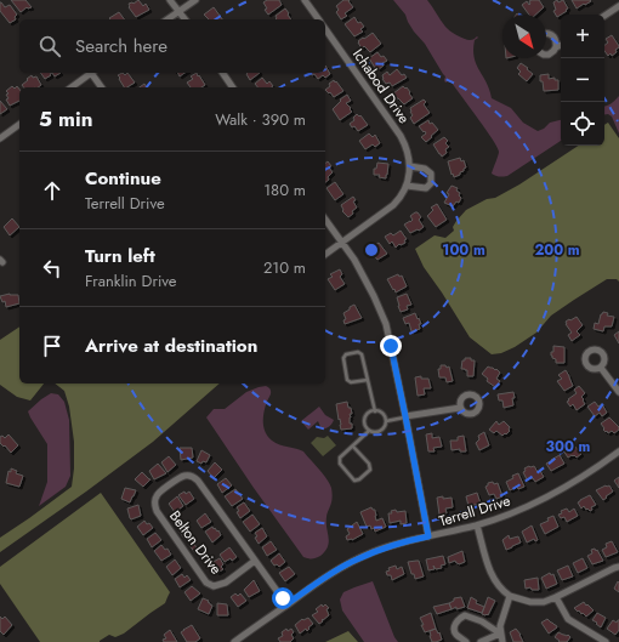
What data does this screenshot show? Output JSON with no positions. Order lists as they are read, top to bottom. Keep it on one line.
{"streets":{"street":["Ichabod Drive","Terrell Drive","Belton Drive"]},"crossings":[["Terrell Drive","Belton Drive"]],"north":"bottom right","page":{"map_buttons":["+","−"],"search":"Search here","heading":["5 min","Walk · 390 m"],"list":[["Continue","Terrell Drive","180 m"],["Turn left","Franklin Drive","210 m"],"Arrive at destination"]},"rings":["100 m","200 m","300 m"]}
